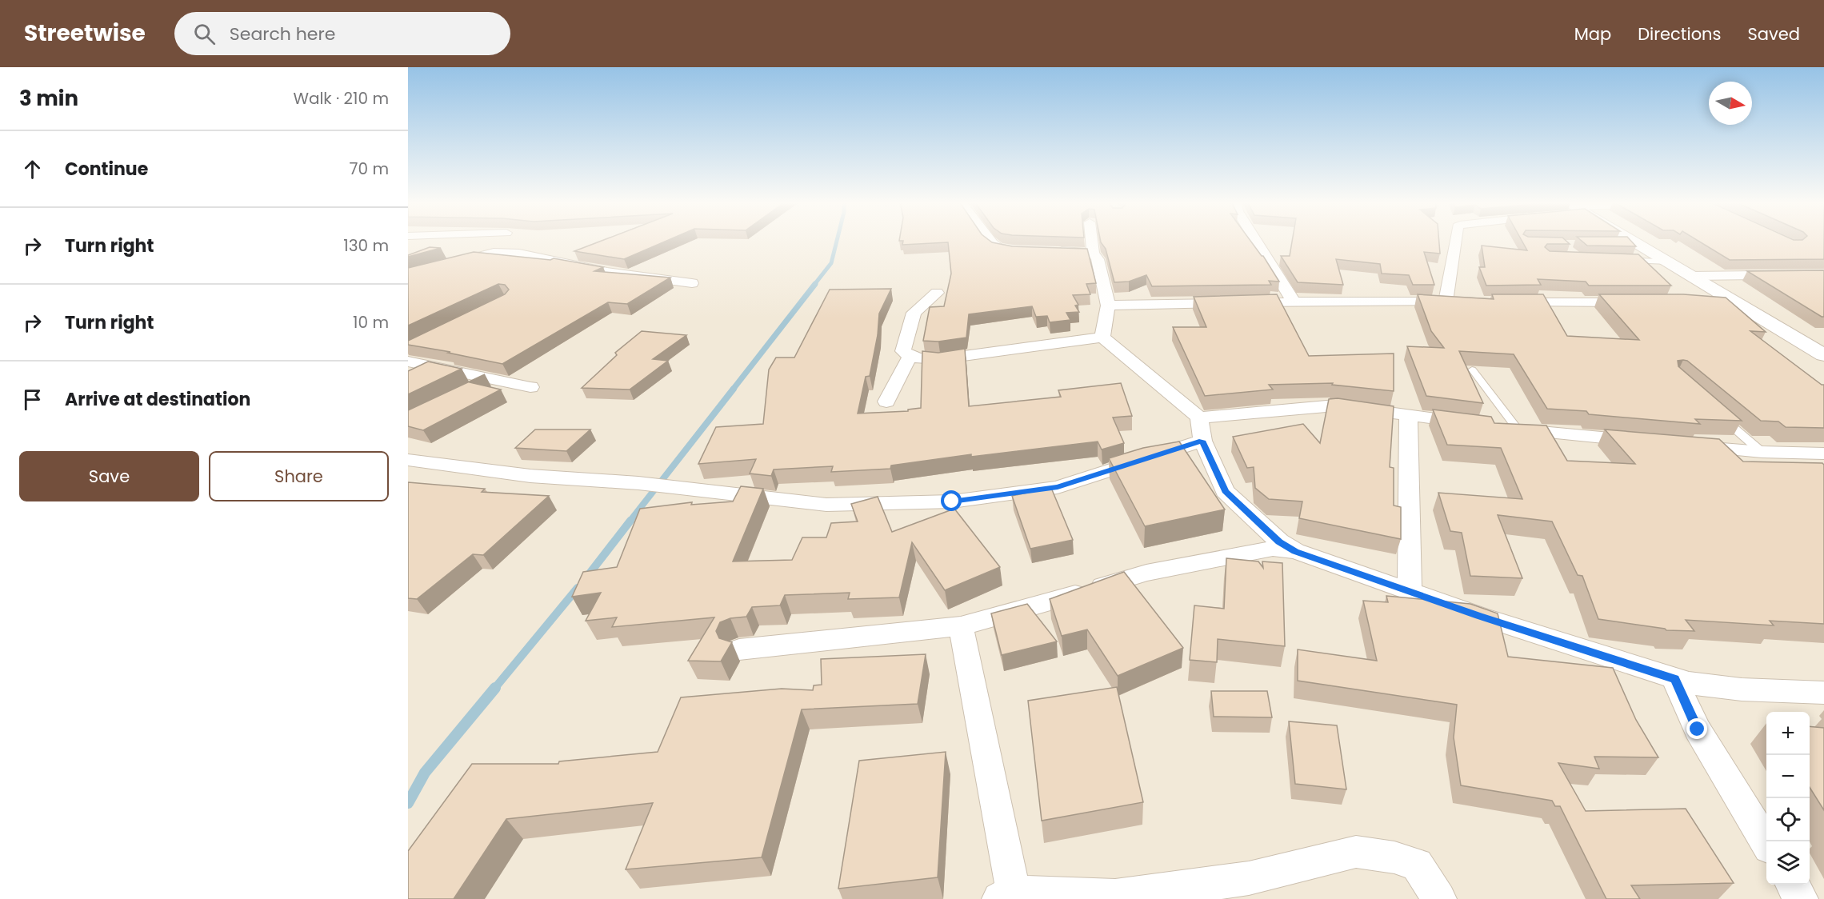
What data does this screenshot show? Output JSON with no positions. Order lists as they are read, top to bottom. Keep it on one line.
{"north":"right","page":{"header":"Streetwise","search":"Search here","nav":["Map","Directions","Saved"],"heading":["3 min","Walk · 210 m"],"list":[["Continue","70 m"],["Turn right","130 m"],["Turn right","10 m"],"Arrive at destination"],"buttons":["Save","Share"],"map_buttons":["+","−"]}}
